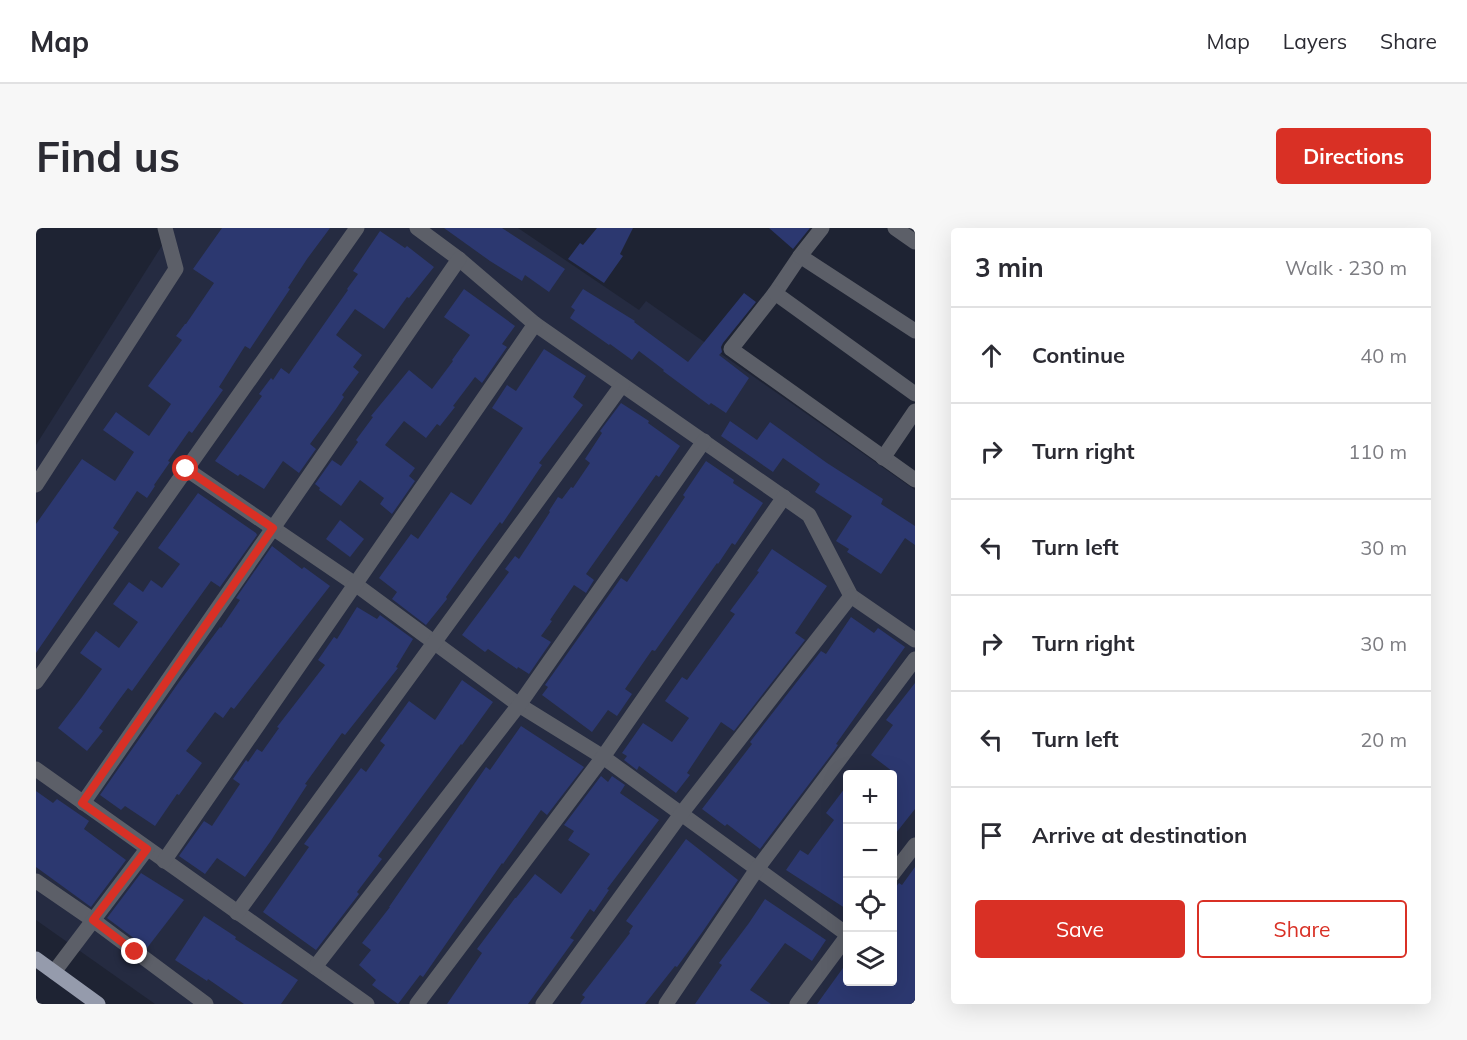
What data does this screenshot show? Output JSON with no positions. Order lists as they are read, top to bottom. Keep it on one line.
{"page":{"header":"Map","nav":["Map","Layers","Share"],"buttons":["Directions",["Save","Share"]],"title":"Find us","heading":["3 min","Walk · 230 m"],"list":[["Continue","40 m"],["Turn right","110 m"],["Turn left","30 m"],["Turn right","30 m"],["Turn left","20 m"],"Arrive at destination"],"map_buttons":["+","−"]}}
